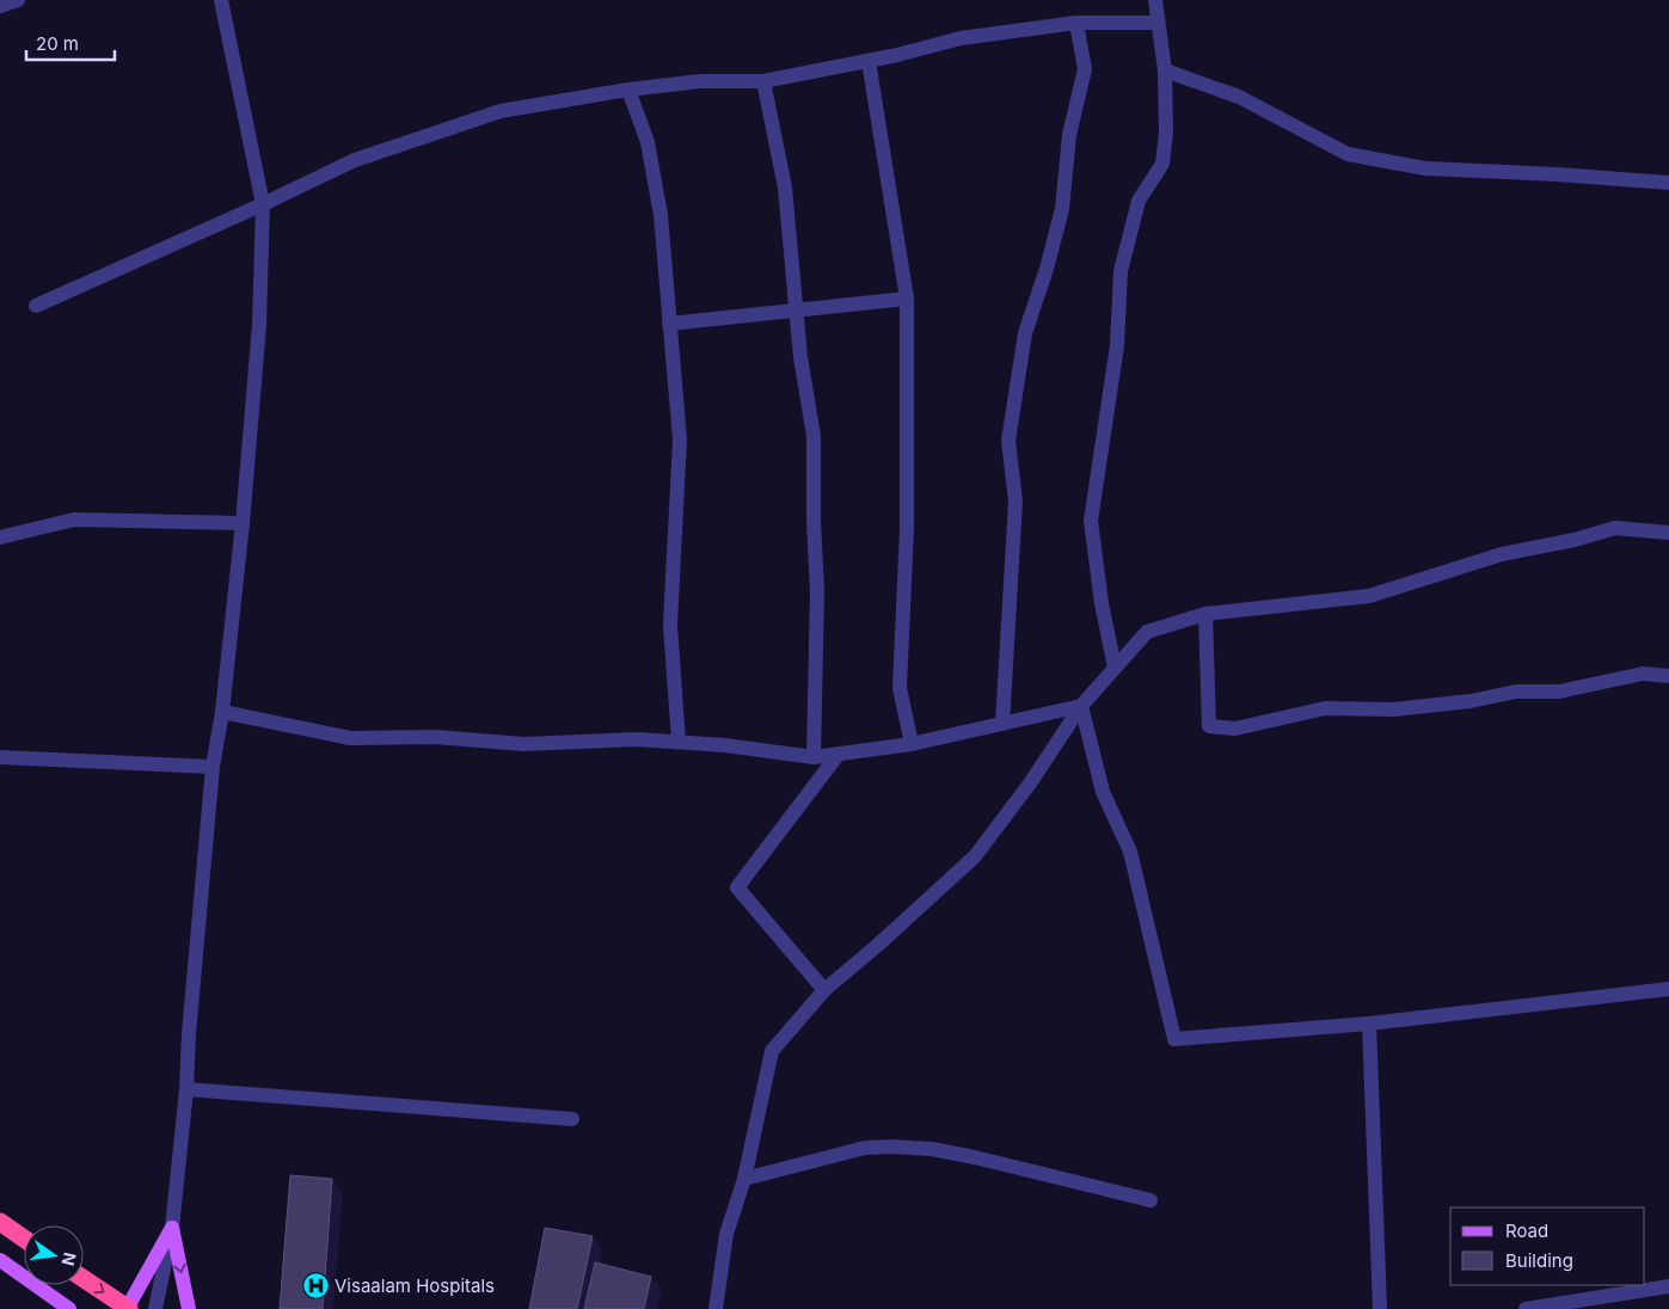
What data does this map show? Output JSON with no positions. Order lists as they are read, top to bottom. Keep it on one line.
{"places":{"hospital":["Visaalam Hospitals"]},"legend":["Road","Building"],"scale_bar":"20 m","north":"right"}
